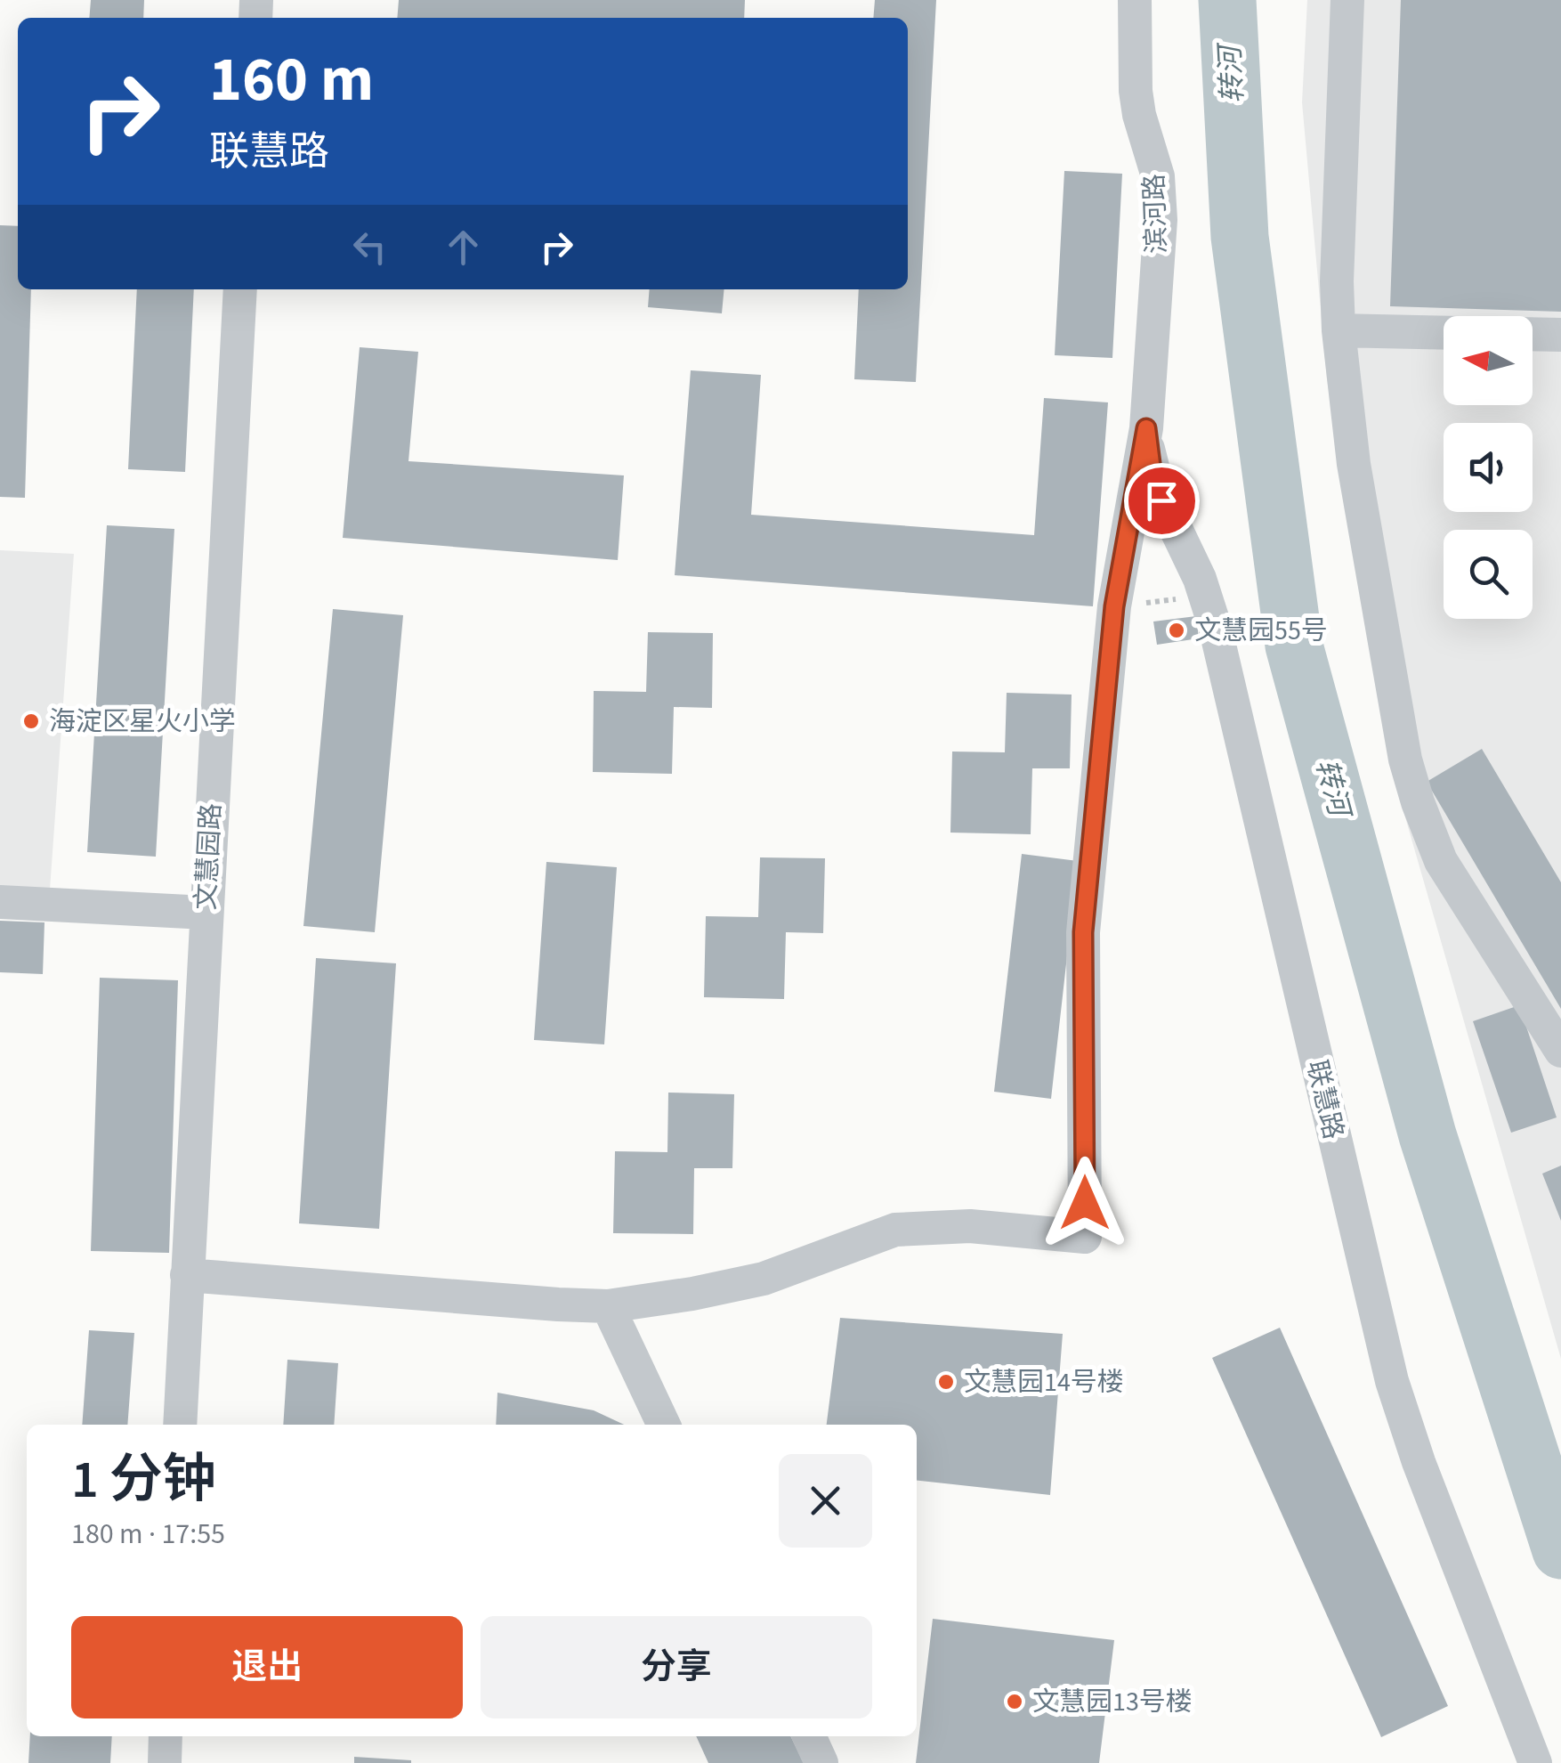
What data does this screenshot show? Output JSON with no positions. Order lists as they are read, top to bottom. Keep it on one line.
{"streets":{"street":["滨河路","文慧园路","联慧路"]},"crossings":[["滨河路","联慧路"]],"water":["转河"],"places":["文慧园55号","海淀区星火小学","文慧园14号楼","文慧园13号楼"],"north":"left","page":{"turn":["160 m","联慧路"],"heading":["1 分钟","180 m · 17:55"],"buttons":["退出","分享"]}}
